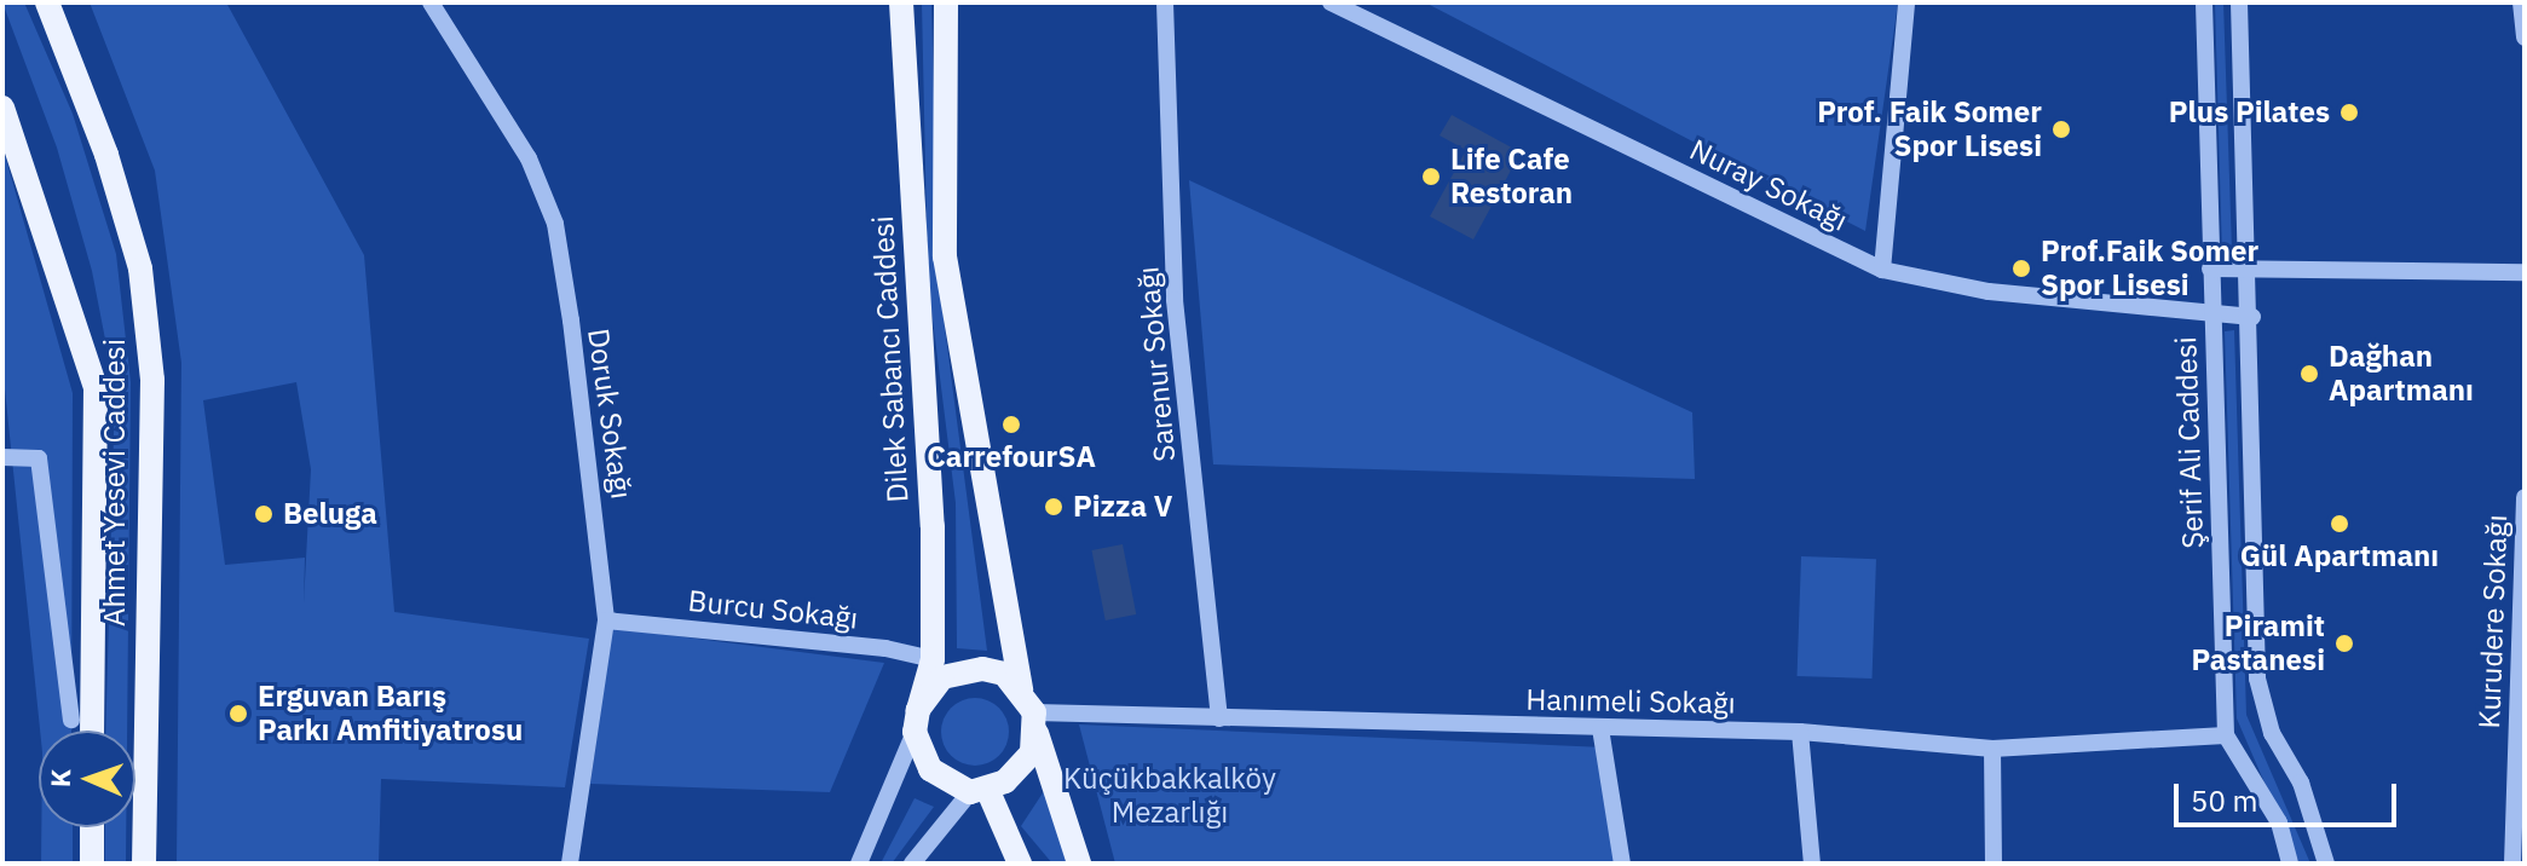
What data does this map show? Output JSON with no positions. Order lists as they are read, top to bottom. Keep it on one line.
{"streets":{"main road":["Dilek Sabancı Caddesi","Ahmet Yesevi Caddesi"],"street":["Nuray Sokağı","Sarenur Sokağı","Doruk Sokağı","Şerif Ali Caddesi","Burcu Sokağı","Kurudere Sokağı","Hanımeli Sokağı"]},"crossings":[["Nuray Sokağı","Şerif Ali Caddesi"],["Dilek Sabancı Caddesi","Burcu Sokağı"],["Dilek Sabancı Caddesi","Hanımeli Sokağı"],["Sarenur Sokağı","Hanımeli Sokağı"],["Doruk Sokağı","Burcu Sokağı"],["Şerif Ali Caddesi","Hanımeli Sokağı"]],"parks":["Küçükbakkalköy Mezarlığı"],"places":["Plus Pilates","Prof. Faik Somer Spor Lisesi","Life Cafe Restoran","Prof.Faik Somer Spor Lisesi","Dağhan Apartmanı","CarrefourSA","Pizza V","Beluga","Gül Apartmanı","Piramit Pastanesi","Erguvan Barış Parkı Amfitiyatrosu"],"scale_bar":"50 m","north":"left"}
